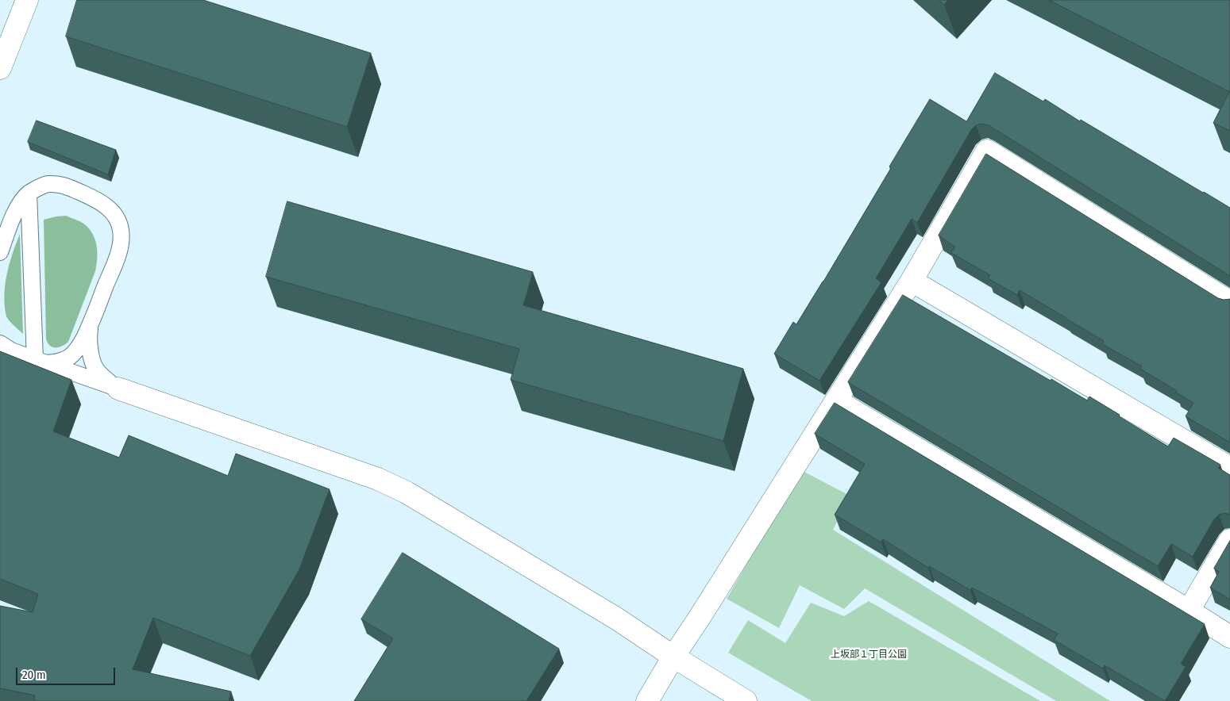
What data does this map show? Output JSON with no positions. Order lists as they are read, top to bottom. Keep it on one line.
{"parks":["上坂部１丁目公園"],"scale_bar":"20 m"}
